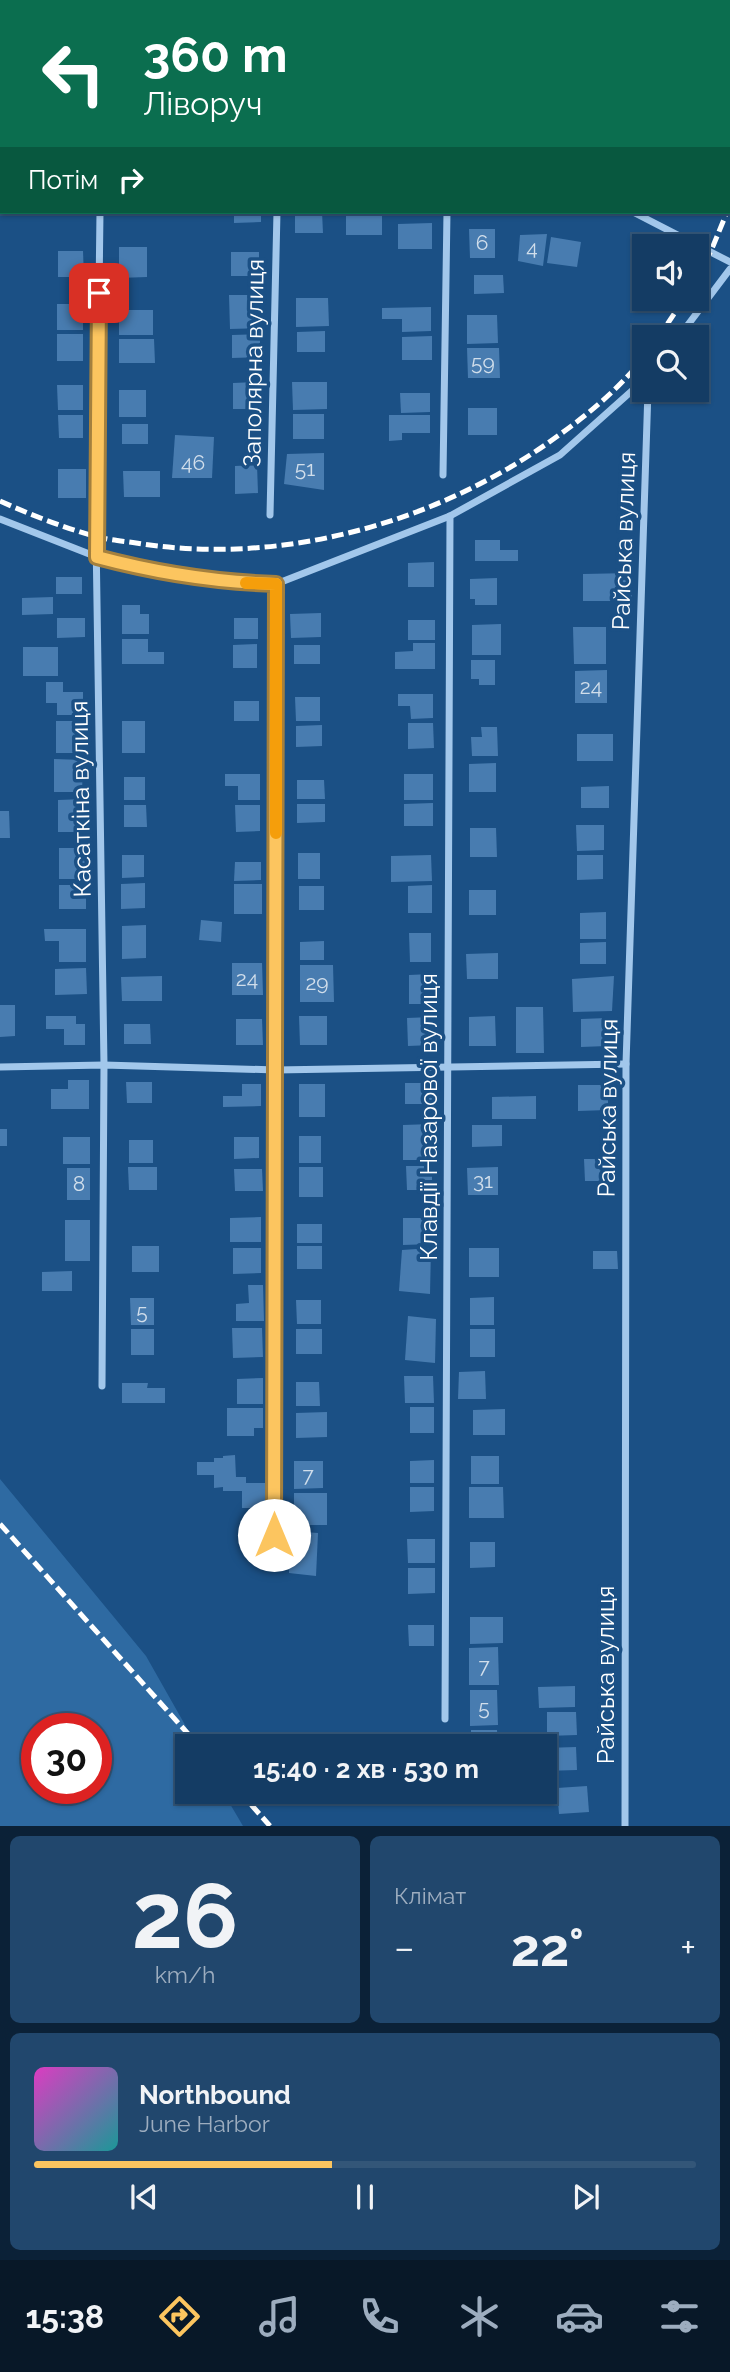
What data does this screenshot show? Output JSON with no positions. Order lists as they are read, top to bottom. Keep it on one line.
{"streets":{"street":["Заполярна вулиця","Райська вулиця","Касаткіна вулиця","Клавдії Назарової вулиця"]},"house_numbers":["6","4","59","46","51","24","24","29","31","8","5","7","7","5"],"page":{"turn":["360 m","Ліворуч"],"then":"Потім","limit":"30","trip":"15:40 · 2 хв · 530 m","tile":[["26","km/h"],"Клімат"],"heat":["−","22°","+"],"song":["Northbound","June Harbor"],"tabs":"15:38"}}
